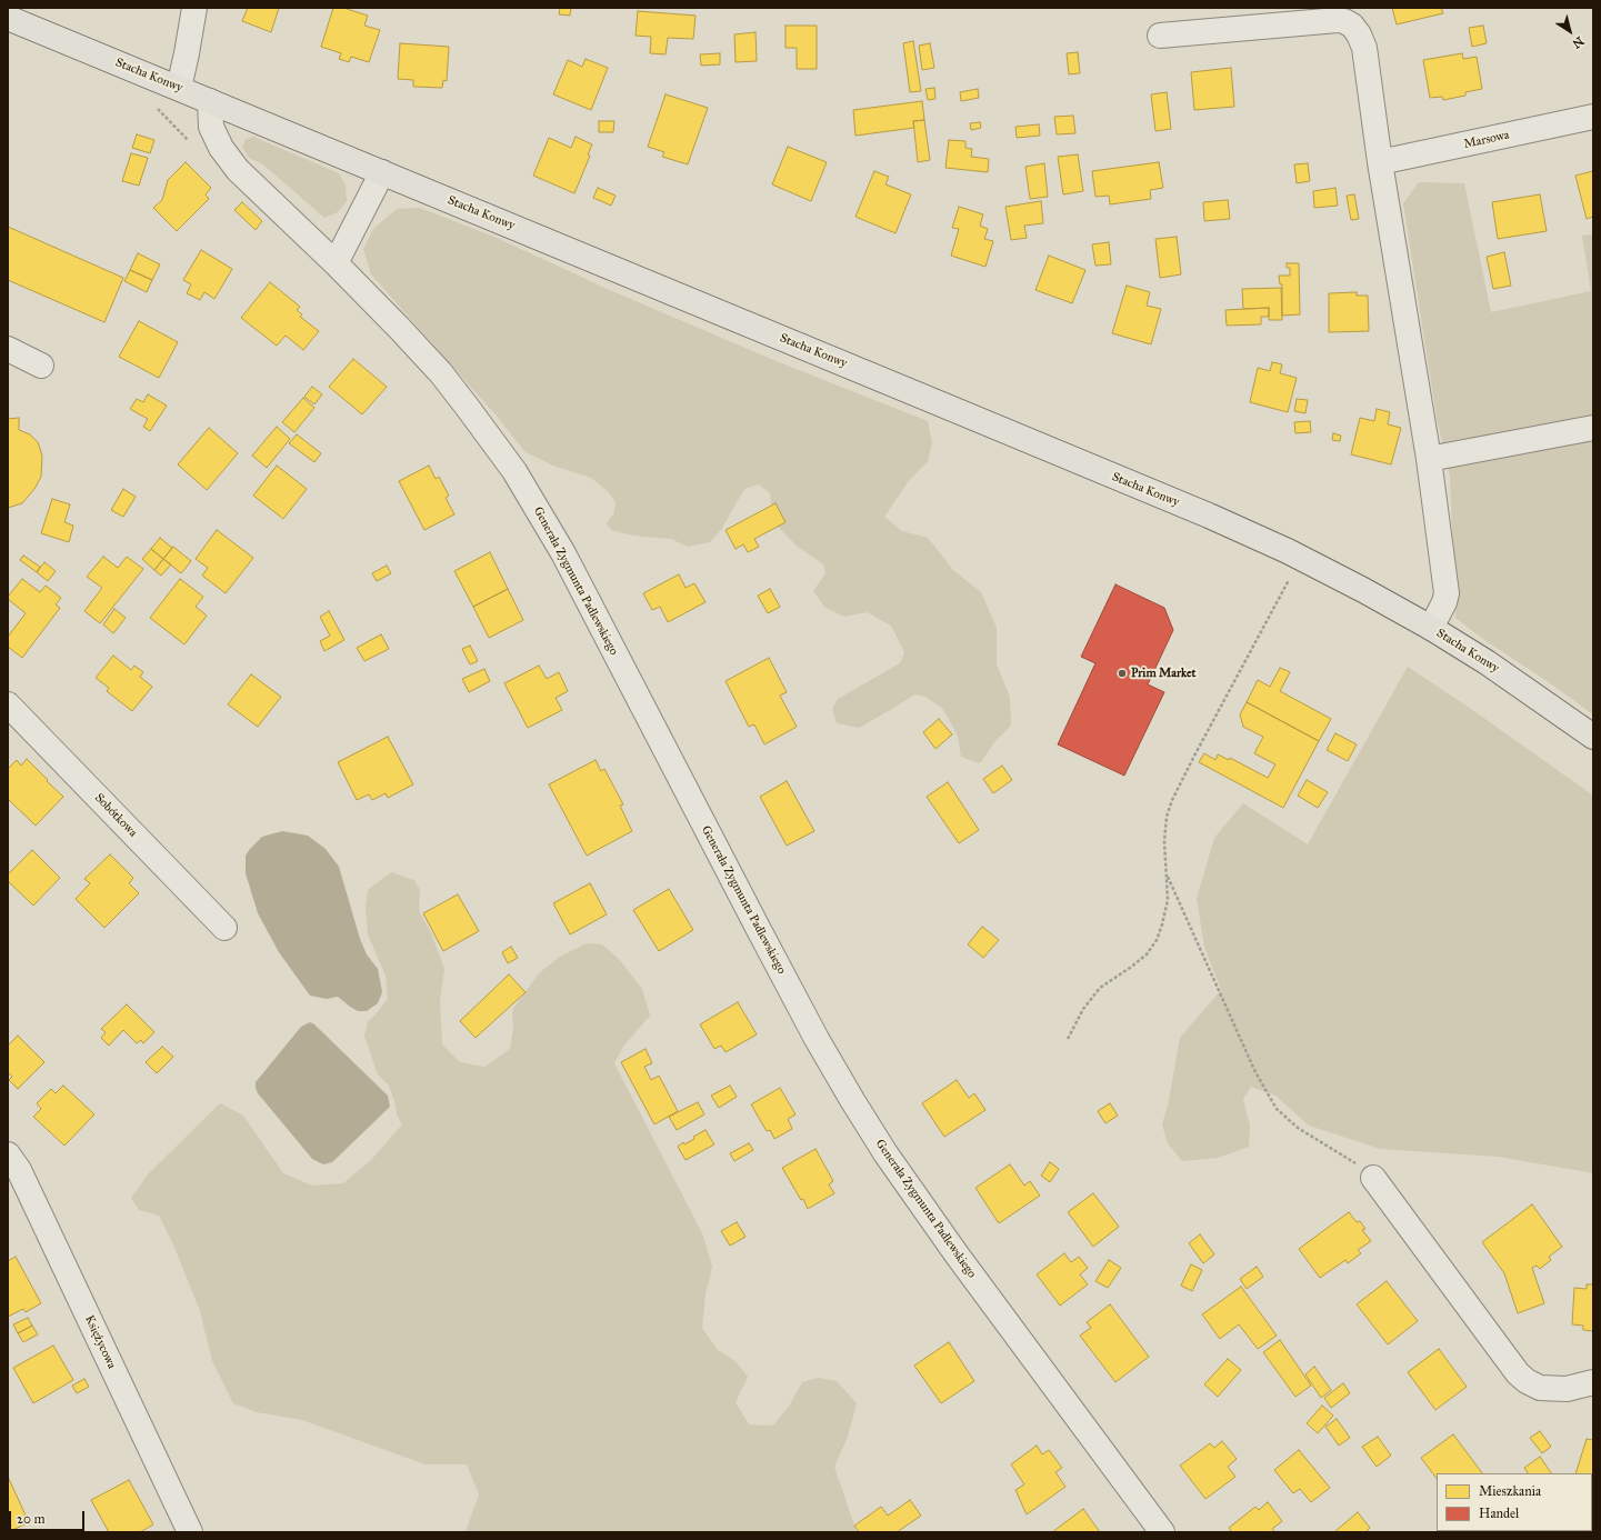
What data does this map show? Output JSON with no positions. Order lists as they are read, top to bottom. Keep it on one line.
{"streets":{"main road":["Stacha Konwy"],"street":["Marsowa","Generała Zygmunta Padlewskiego","Sobótkowa","Księżycowa"]},"crossings":[["Stacha Konwy","Generała Zygmunta Padlewskiego"]],"places":["Prim Market"],"legend":["Mieszkania","Handel"],"scale_bar":"20 m","north":"bottom right"}
